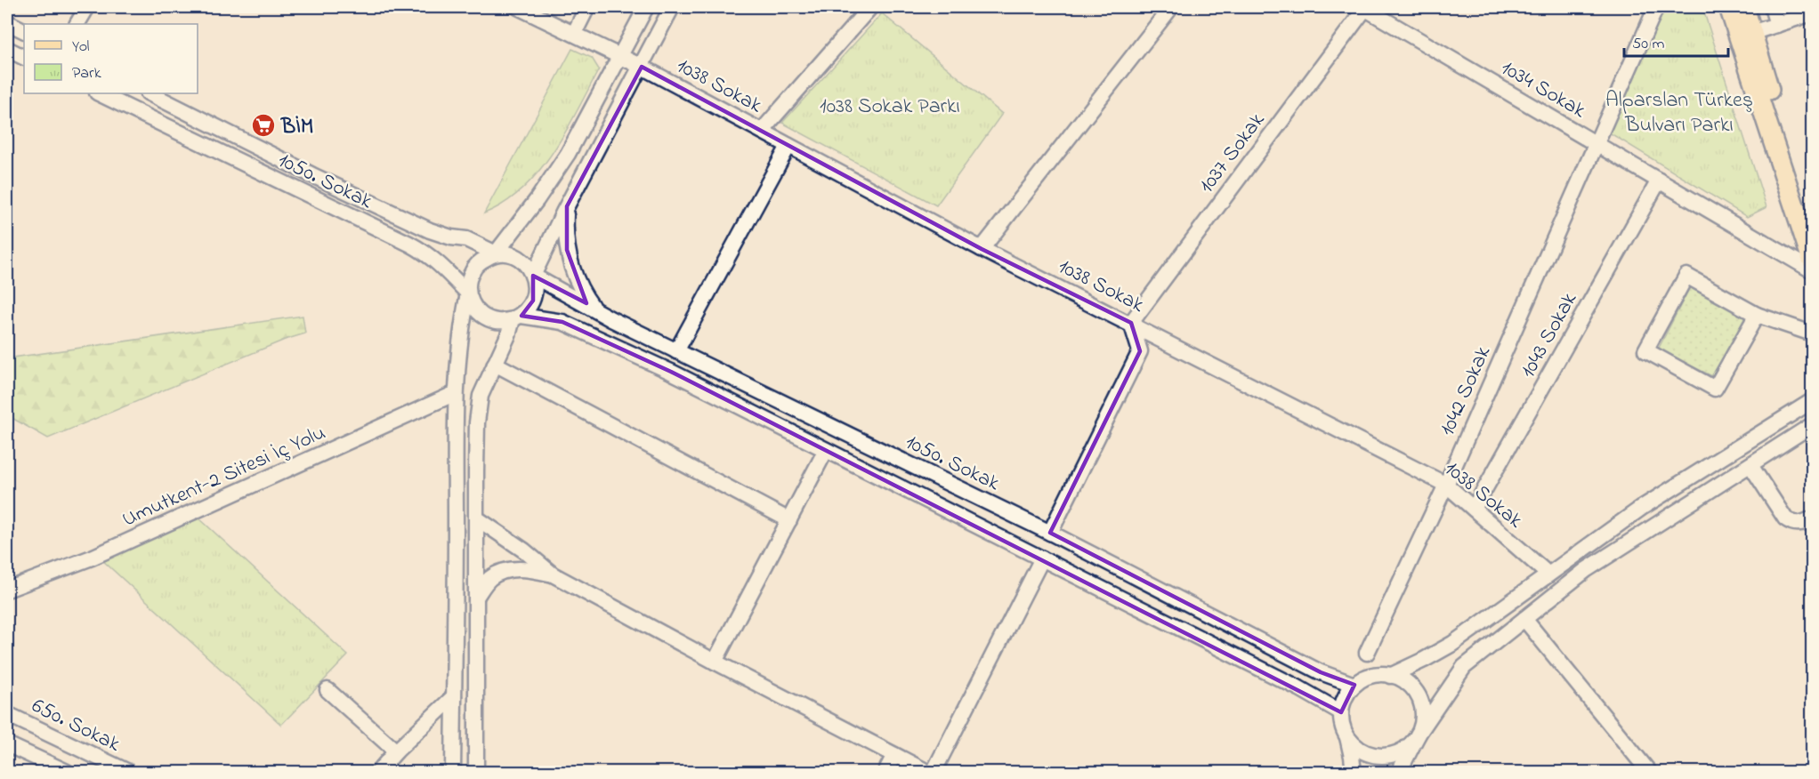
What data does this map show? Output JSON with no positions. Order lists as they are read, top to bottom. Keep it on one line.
{"streets":{"street":["1038 Sokak","1034 Sokak","1037 Sokak","1050. Sokak","1043 Sokak","1042 Sokak","Umutkent-2 Sitesi İç Yolu","650. Sokak"]},"crossings":[["1038 Sokak","1037 Sokak"],["1038 Sokak","1043 Sokak"],["1038 Sokak","1042 Sokak"],["1034 Sokak","1037 Sokak"],["1034 Sokak","1043 Sokak"],["1034 Sokak","1042 Sokak"]],"parks":["Alparslan Türkeş Bulvarı Parkı","1038 Sokak Parkı"],"places":{"supermarket":["BİM"]},"legend":["Yol","Park"],"scale_bar":"50 m"}
